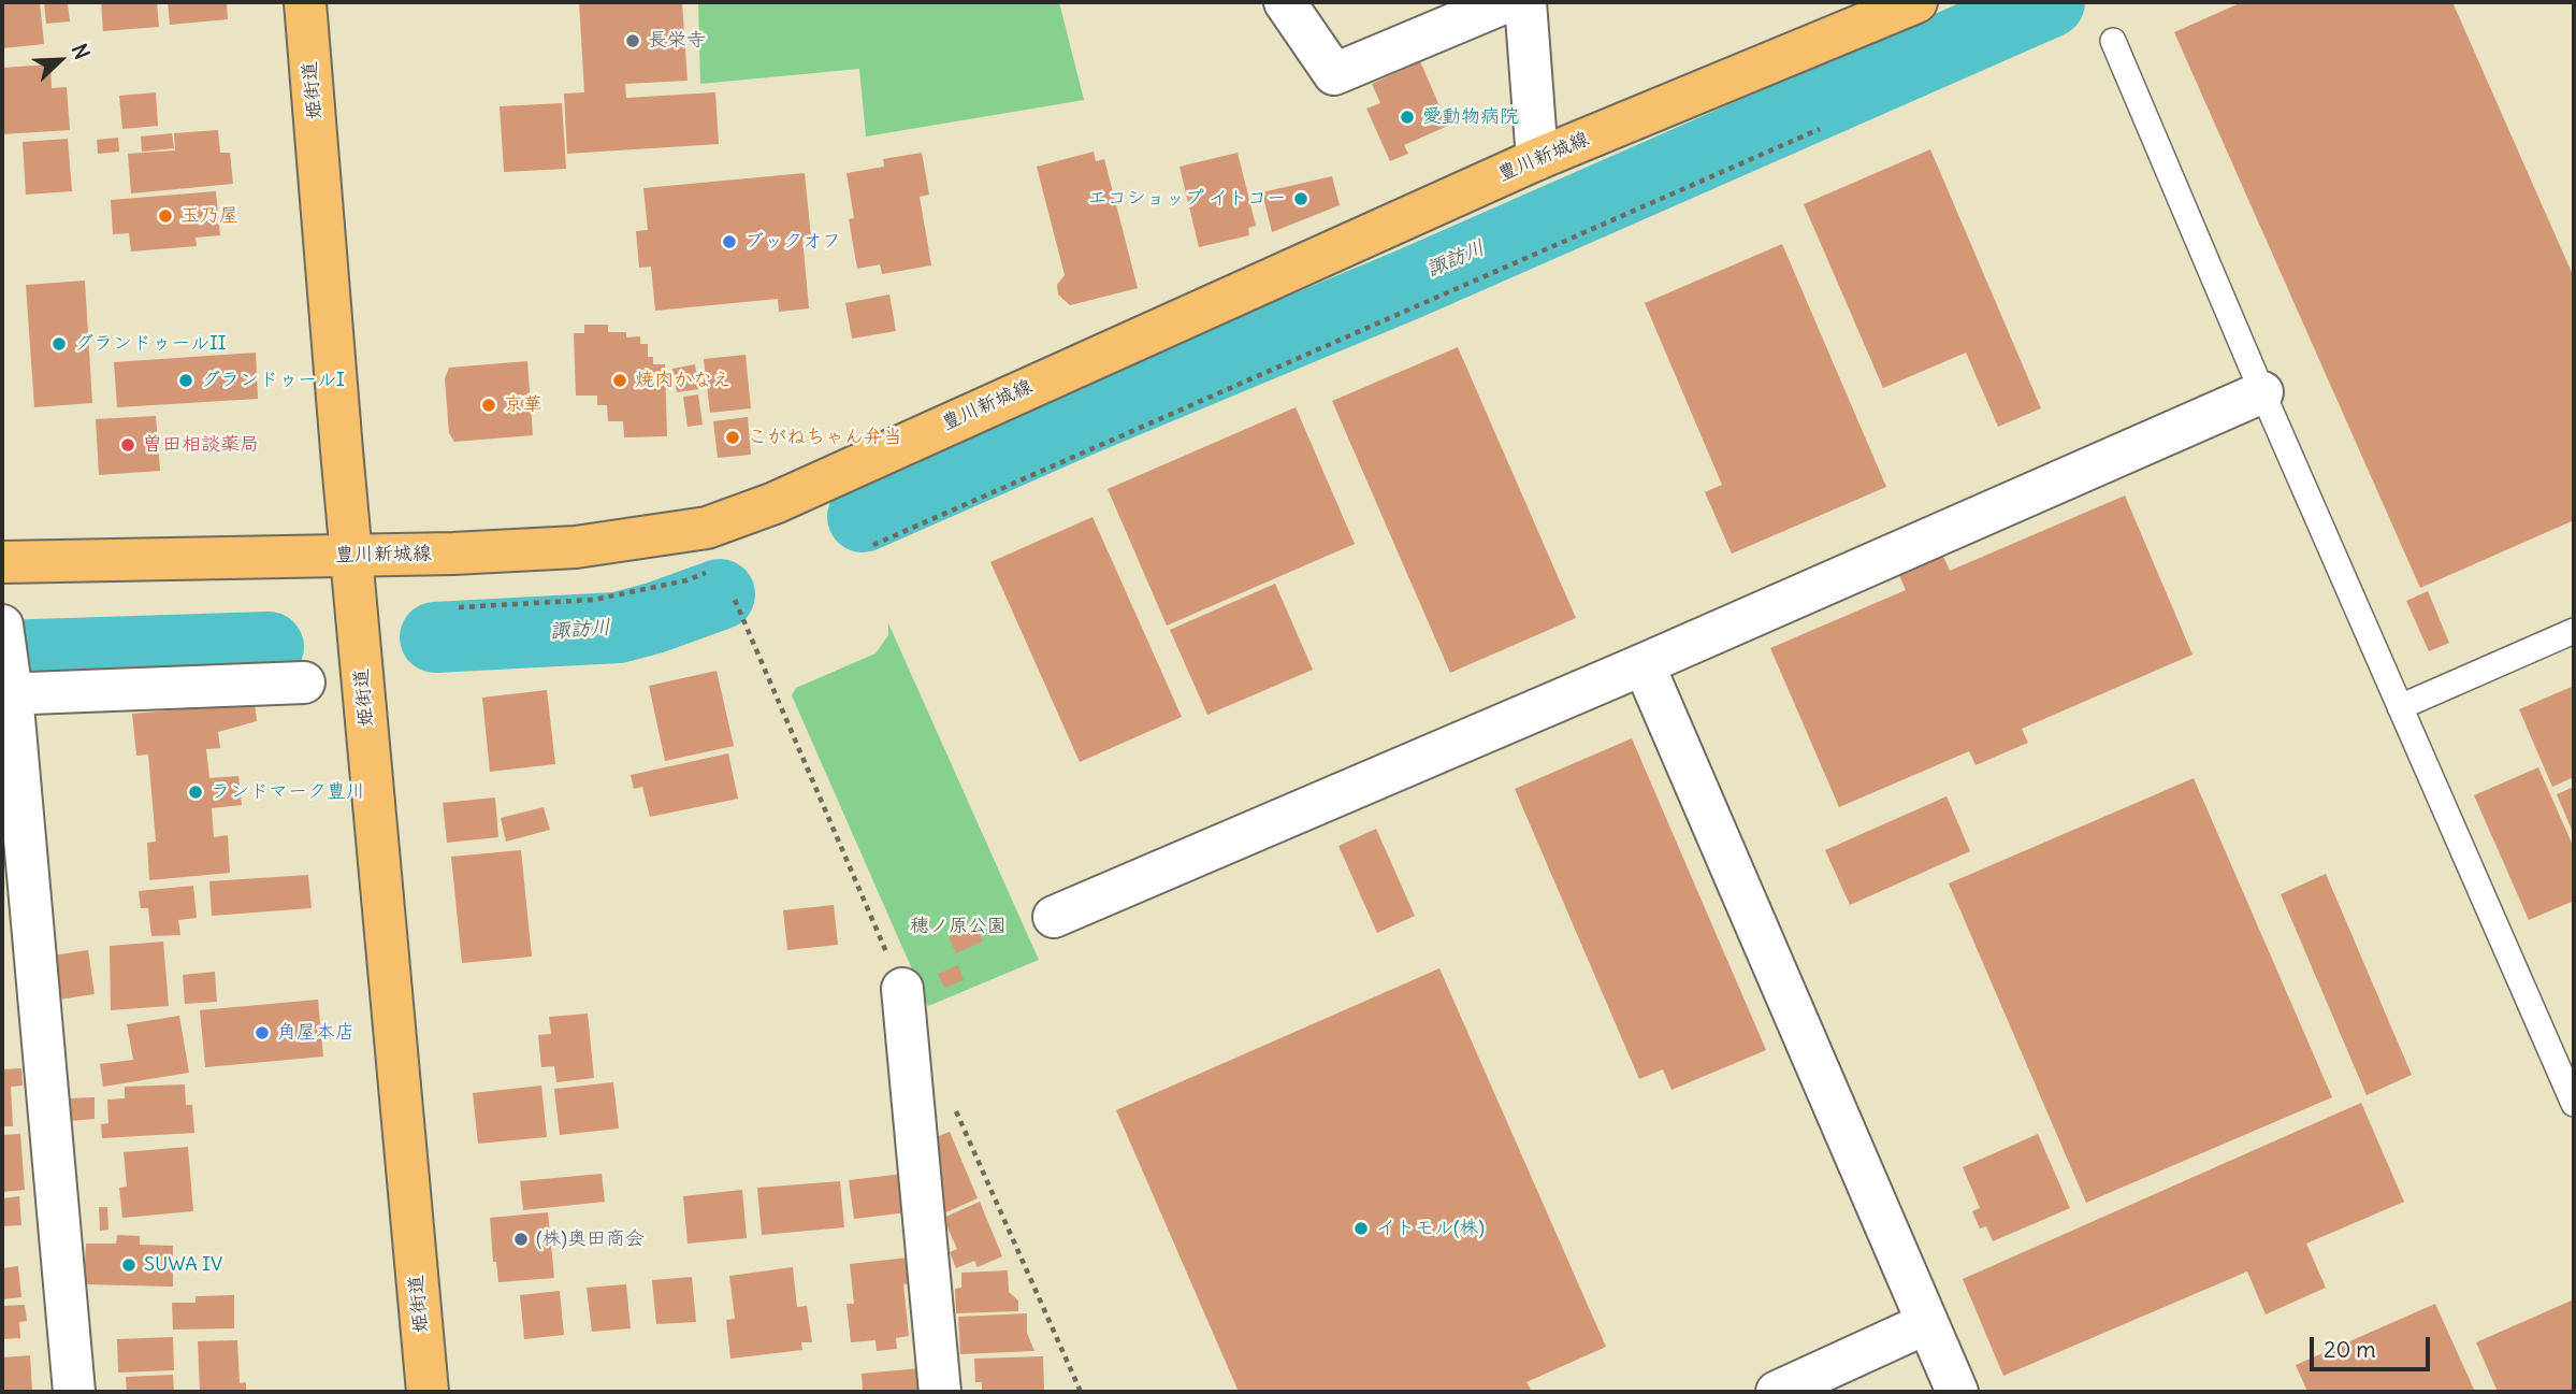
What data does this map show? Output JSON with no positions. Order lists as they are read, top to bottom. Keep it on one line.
{"streets":{"main road":["姫街道","豊川新城線"]},"crossings":[["姫街道","豊川新城線"]],"water":["諏訪川"],"parks":["穂ノ原公園"],"places":["長栄寺","愛動物病院","エコショップ イトコー","玉乃屋","ブックオフ","グランドゥールII","グランドゥールI","焼肉かなえ","京華","こがねちゃん弁当","曽田相談薬局","ランドマーク豊川","角屋本店","イトモル(株)","(株)奥田商会","SUWA IV"],"scale_bar":"20 m","north":"top right"}
